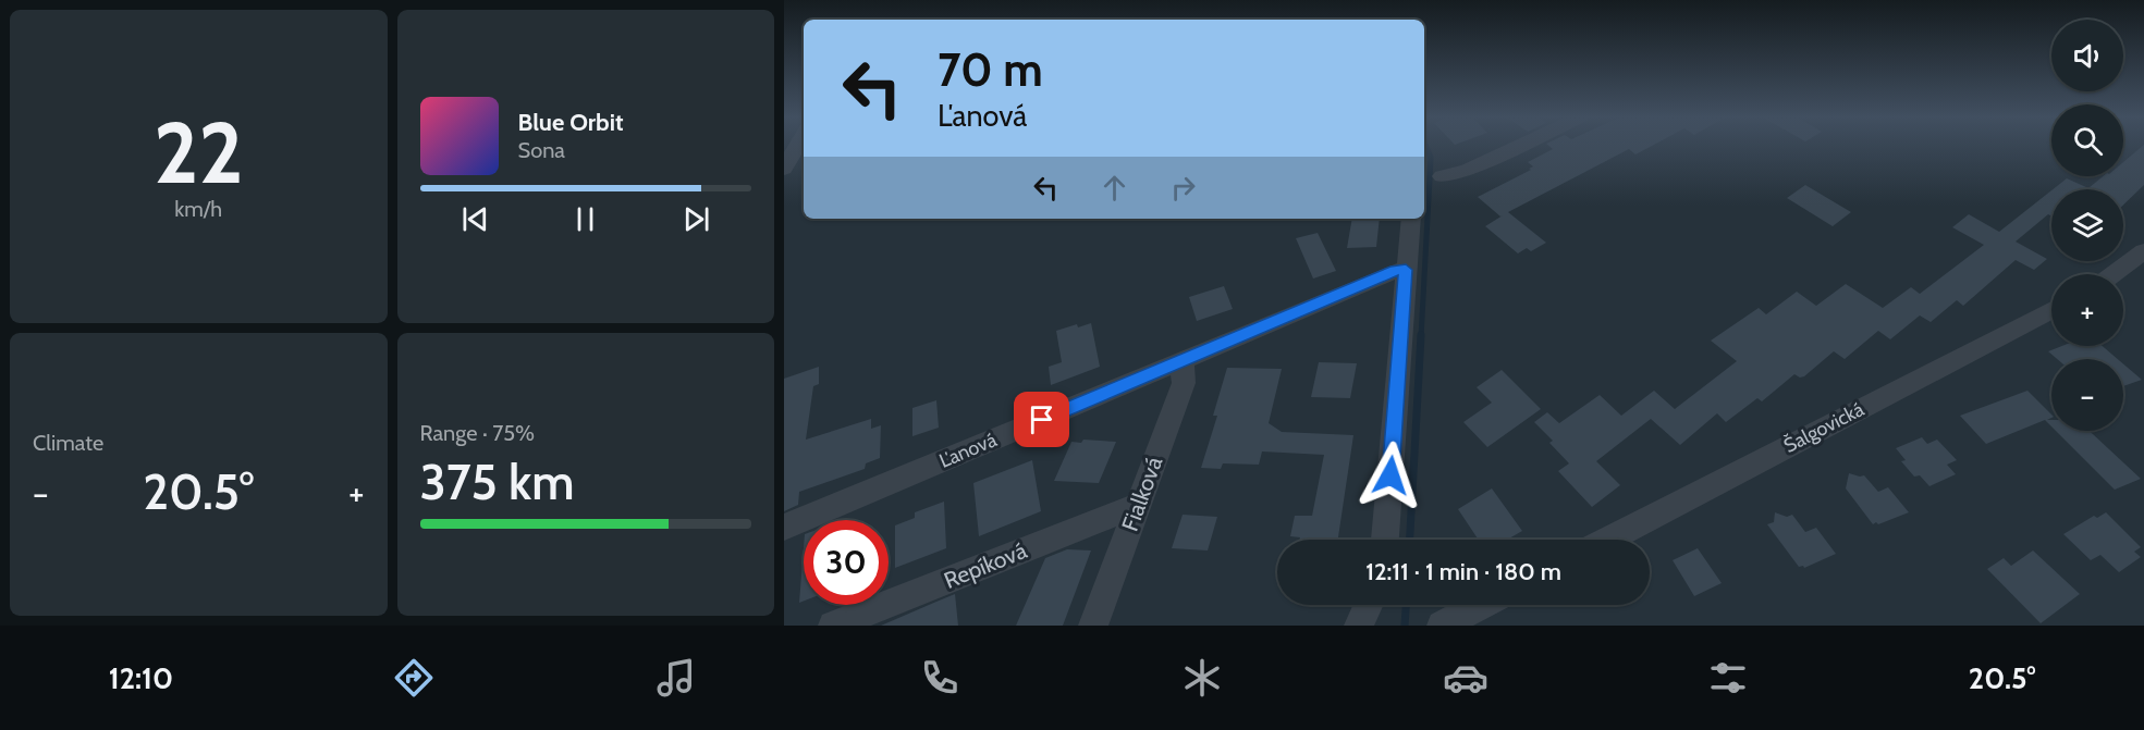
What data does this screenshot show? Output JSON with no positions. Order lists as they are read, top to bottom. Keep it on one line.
{"streets":{"street":["Šalgovická","Ľanová","Fialková","Repíková"]},"crossings":[["Ľanová","Fialková"],["Fialková","Repíková"]],"page":{"tile":[["22","km/h"],"Climate",["Range · 75%","375 km"]],"map_buttons":["+","−"],"turn":["70 m","Ľanová"],"song":["Blue Orbit","Sona"],"heat":["−","20.5°","+"],"limit":"30","trip":"12:11 · 1 min · 180 m","tabs":["12:10","20.5°"]}}
